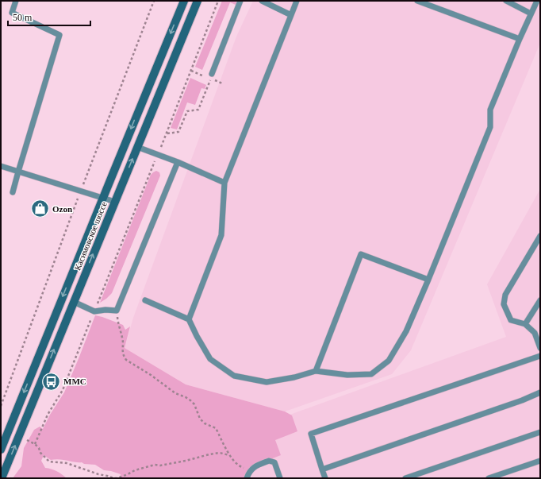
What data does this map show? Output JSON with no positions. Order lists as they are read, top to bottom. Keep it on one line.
{"streets":{"main road":["Касимовское шоссе"]},"places":{"shop":["Ozon"],"bus stop":["ММС"]},"scale_bar":"50 m"}
